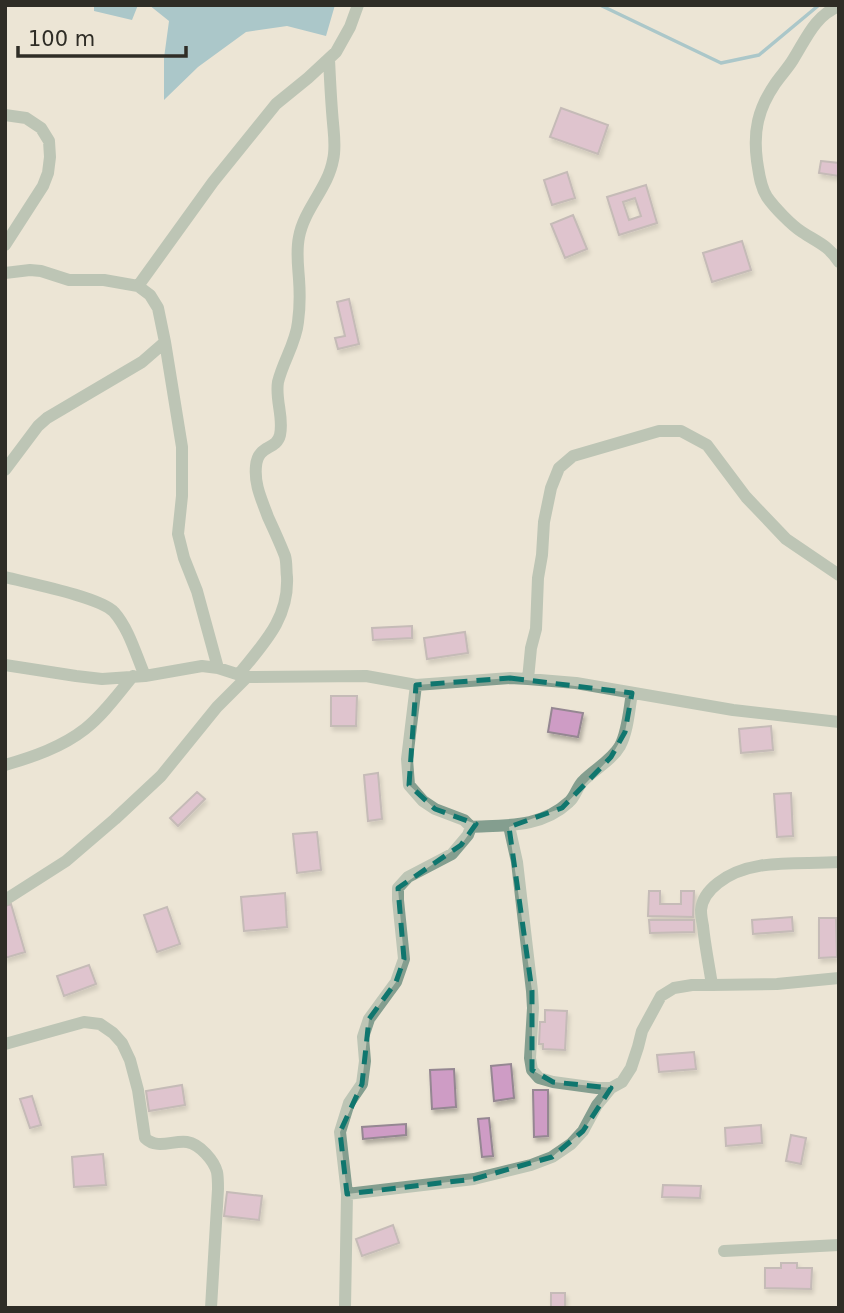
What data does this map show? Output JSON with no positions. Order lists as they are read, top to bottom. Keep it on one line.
{"scale_bar":"100 m"}
